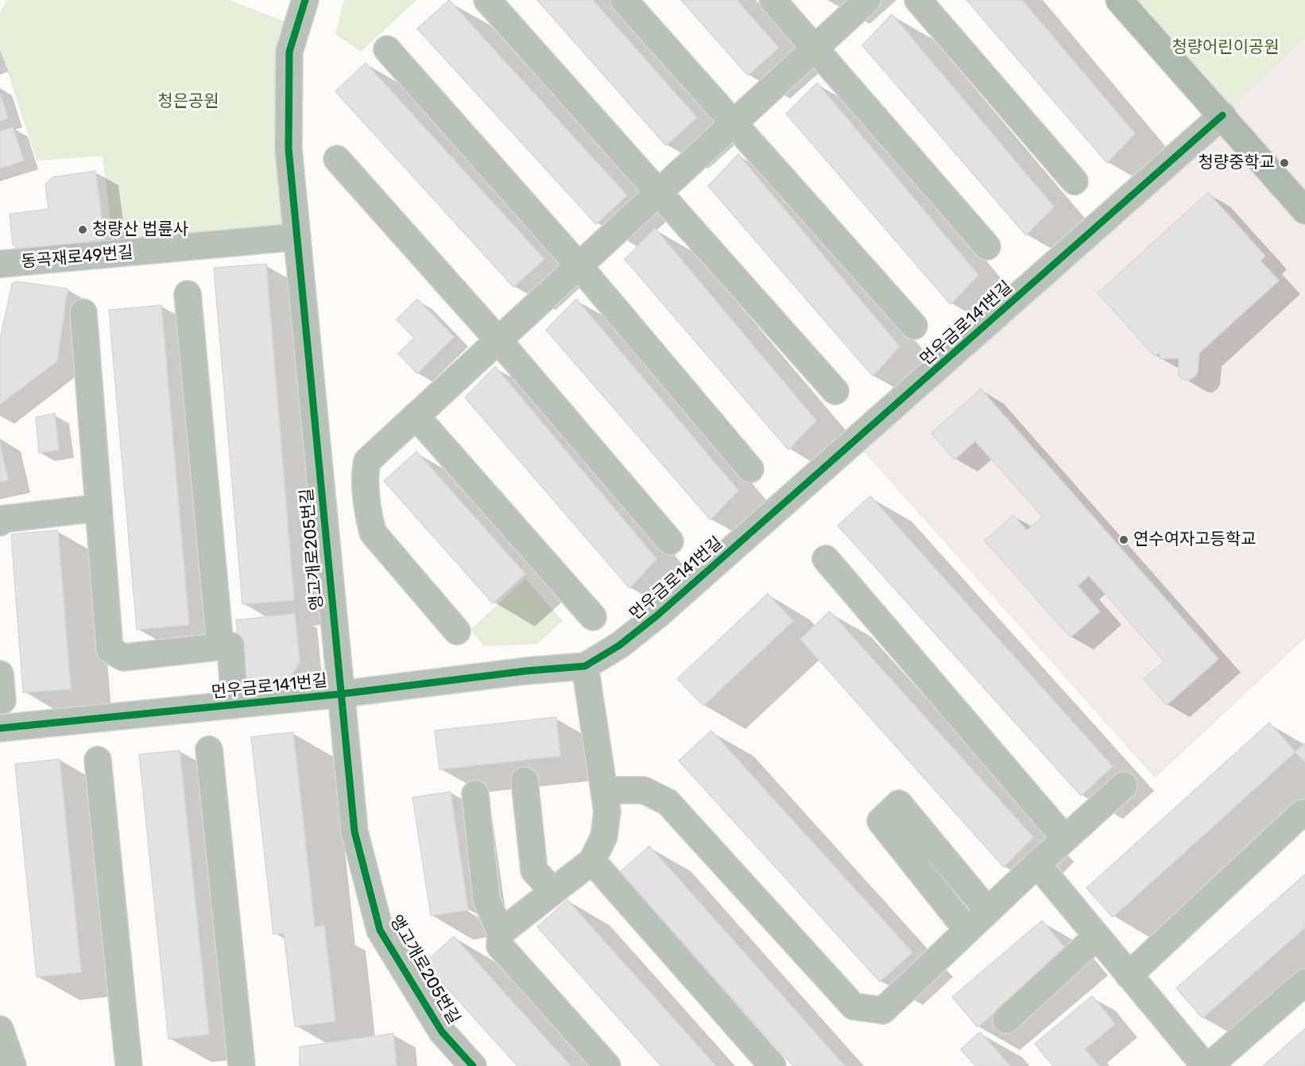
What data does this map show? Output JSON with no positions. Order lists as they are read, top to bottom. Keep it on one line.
{"streets":{"street":["동곡재로49번길","먼우금로141번길","앵고개로205번길"]},"crossings":[["동곡재로49번길","앵고개로205번길"],["먼우금로141번길","앵고개로205번길"]],"parks":["청량어린이공원","청은공원"],"places":["청량중학교","청량산 법륜사","연수여자고등학교"]}
